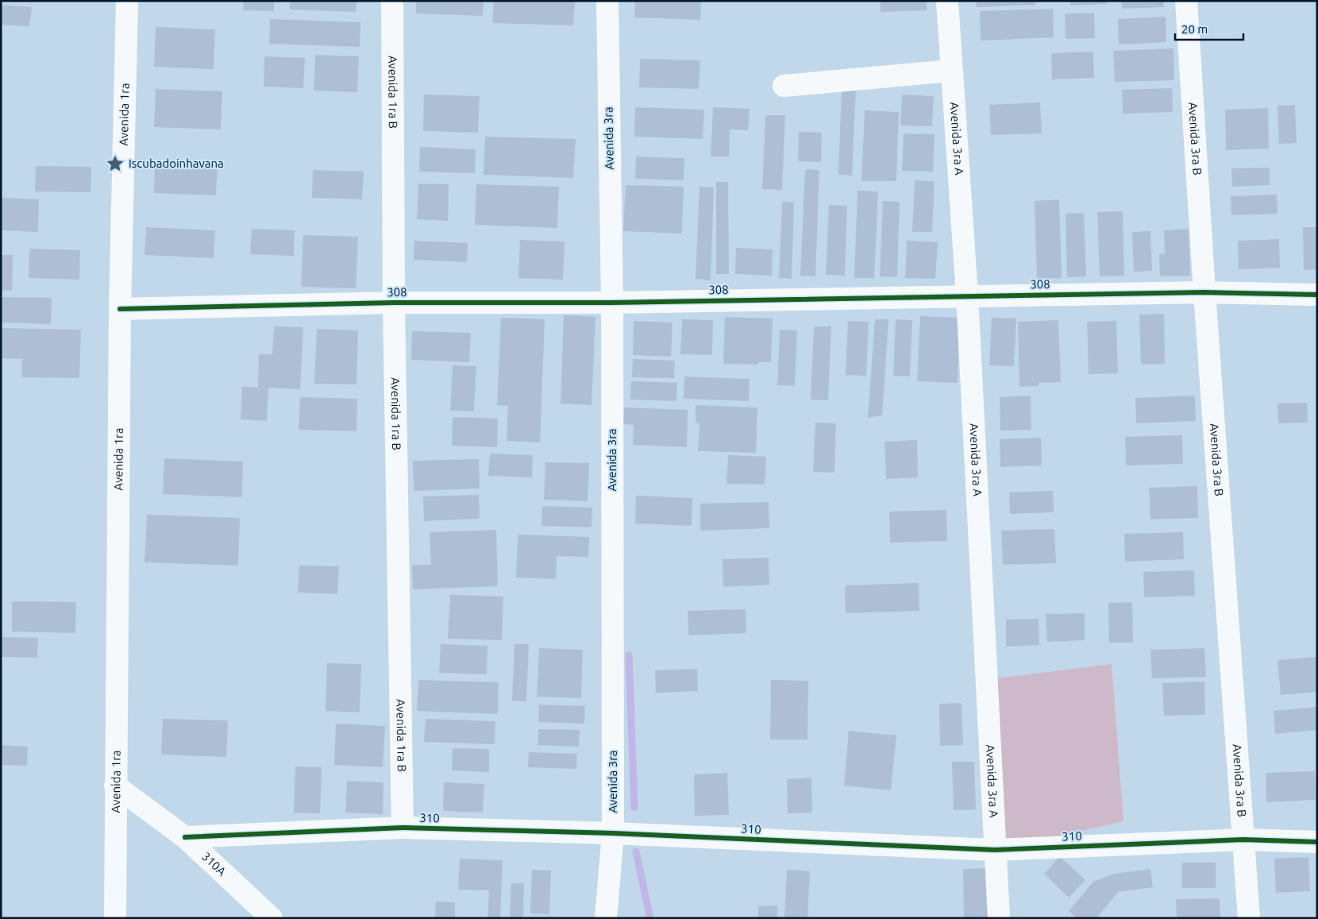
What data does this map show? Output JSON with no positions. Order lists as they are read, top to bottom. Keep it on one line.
{"streets":{"street":["Avenida 1ra B","Avenida 1ra","Avenida 3ra","Avenida 3ra A","Avenida 3ra B","308","310","310A"]},"crossings":[["Avenida 1ra B","308"],["Avenida 1ra B","310"],["Avenida 1ra","308"],["Avenida 1ra","310A"],["Avenida 3ra","308"],["Avenida 3ra","310"],["Avenida 3ra A","308"],["Avenida 3ra A","310"],["Avenida 3ra B","308"],["Avenida 3ra B","310"],["310","310A"]],"places":{"place":["Iscubadoinhavana"]},"scale_bar":"20 m"}
